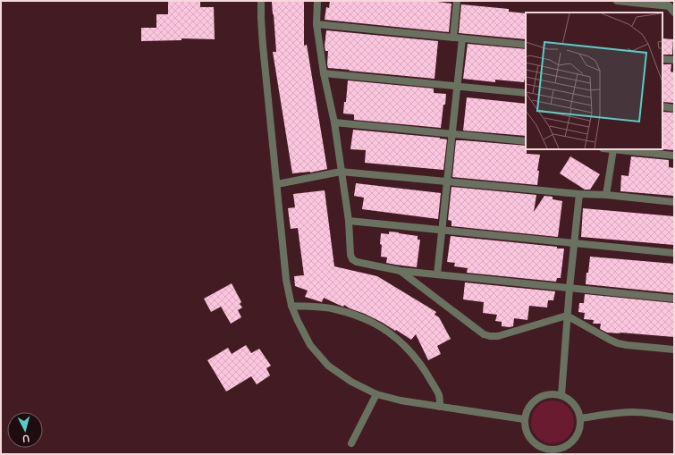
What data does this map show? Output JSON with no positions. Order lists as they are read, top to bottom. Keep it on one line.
{"north":"bottom"}
